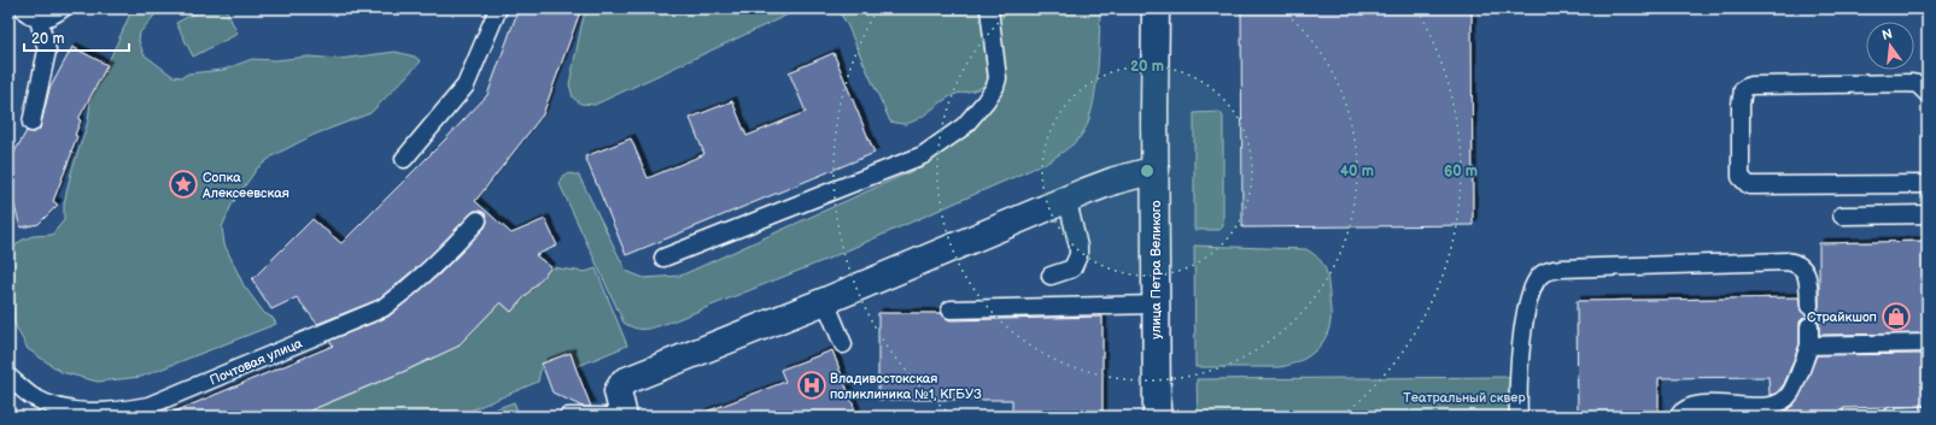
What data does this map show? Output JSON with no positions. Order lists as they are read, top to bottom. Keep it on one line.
{"streets":{"street":["улица Петра Великого"],"lane":["Почтовая улица"]},"parks":["Театральный сквер"],"places":{"place":["Сопка Алексеевская"],"shop":["Страйкшоп"],"hospital":["Владивостокская поликлиника №1, КГБУЗ"]},"scale_bar":"20 m","north":"top","rings":["20 m","40 m","60 m"]}
